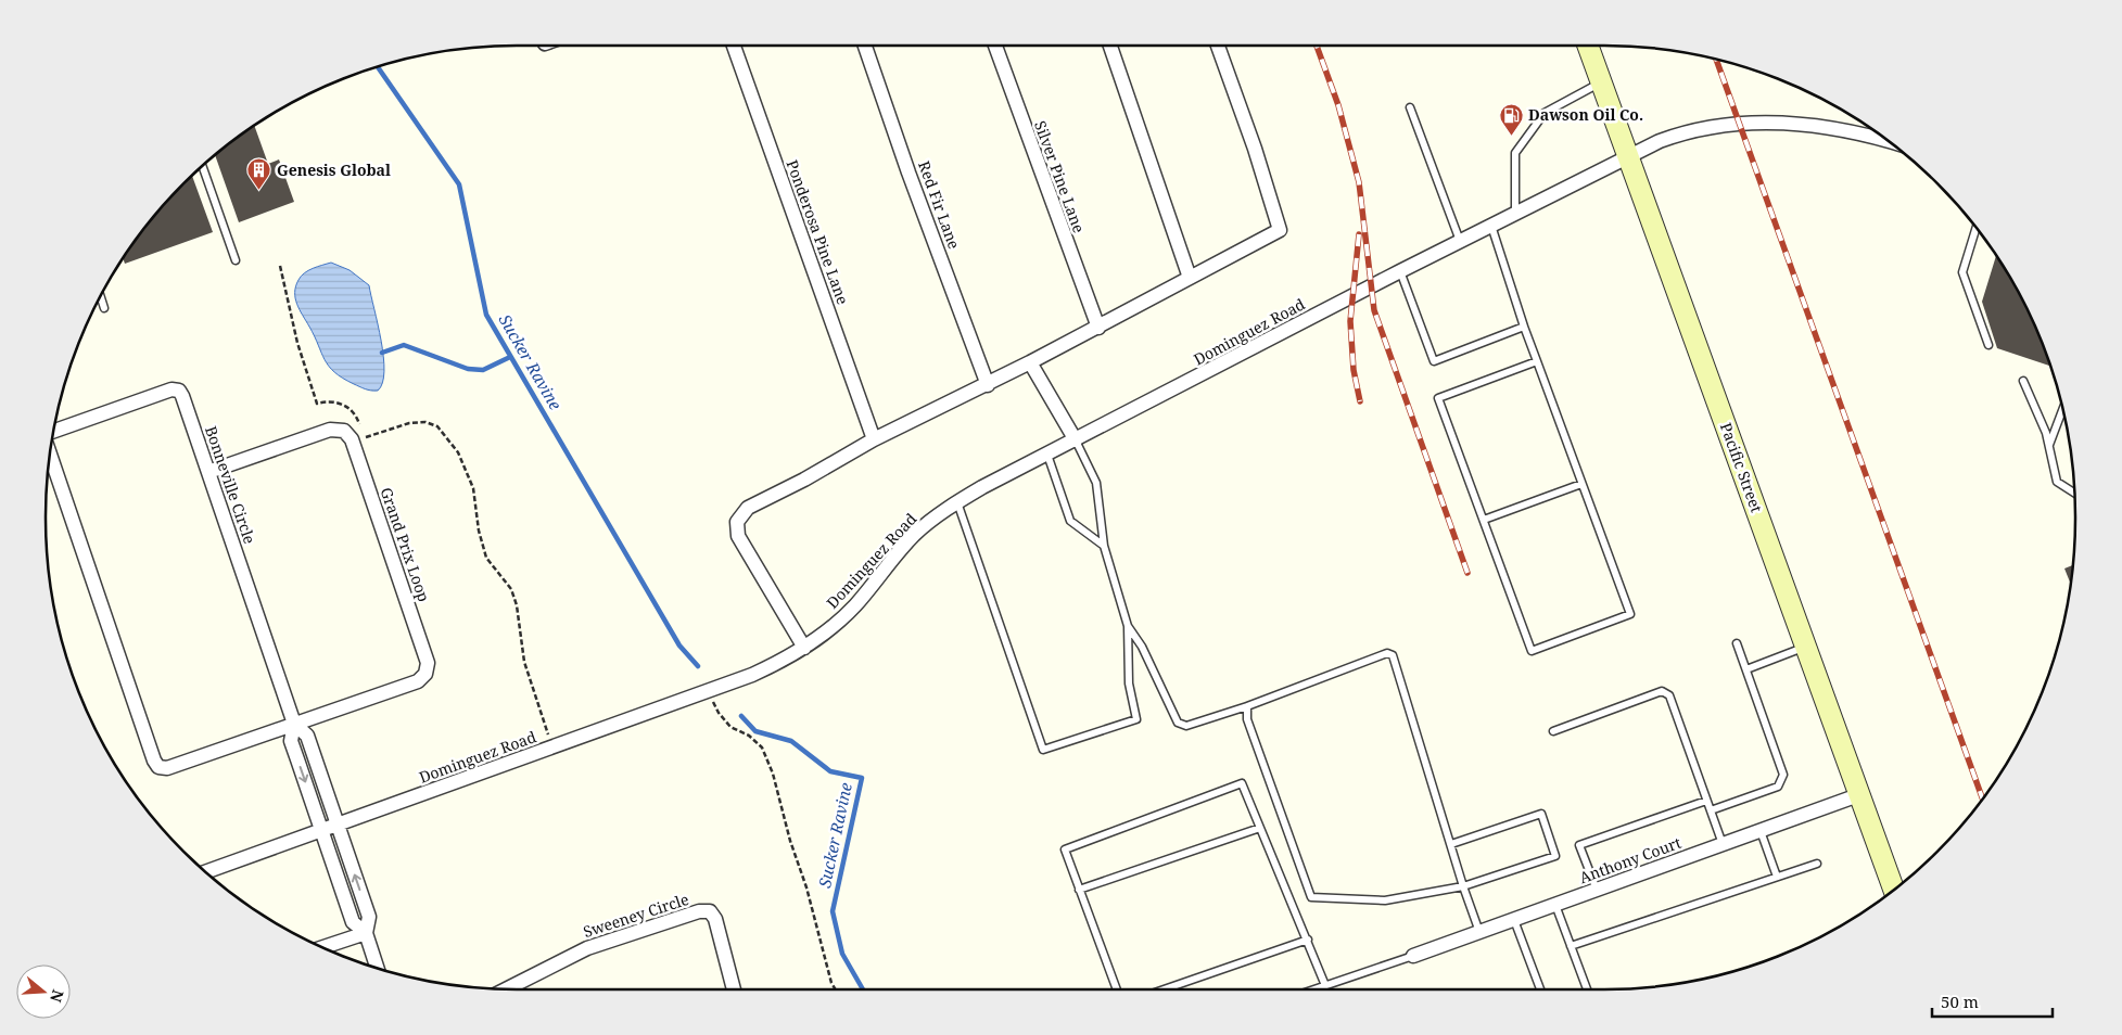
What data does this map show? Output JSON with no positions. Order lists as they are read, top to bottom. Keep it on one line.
{"streets":{"main road":["Pacific Street"],"street":["Silver Pine Lane","Red Fir Lane","Ponderosa Pine Lane","Dominguez Road","Bonneville Circle","Grand Prix Loop","Anthony Court","Sweeney Circle"]},"crossings":[["Dominguez Road","Pacific Street"],["Dominguez Road","Bonneville Circle"],["Pacific Street","Anthony Court"],["Bonneville Circle","Grand Prix Loop"]],"water":["Sucker Ravine"],"places":{"fuel station":["Dawson Oil Co."],"building":["Genesis Global"]},"scale_bar":"50 m","north":"right"}
